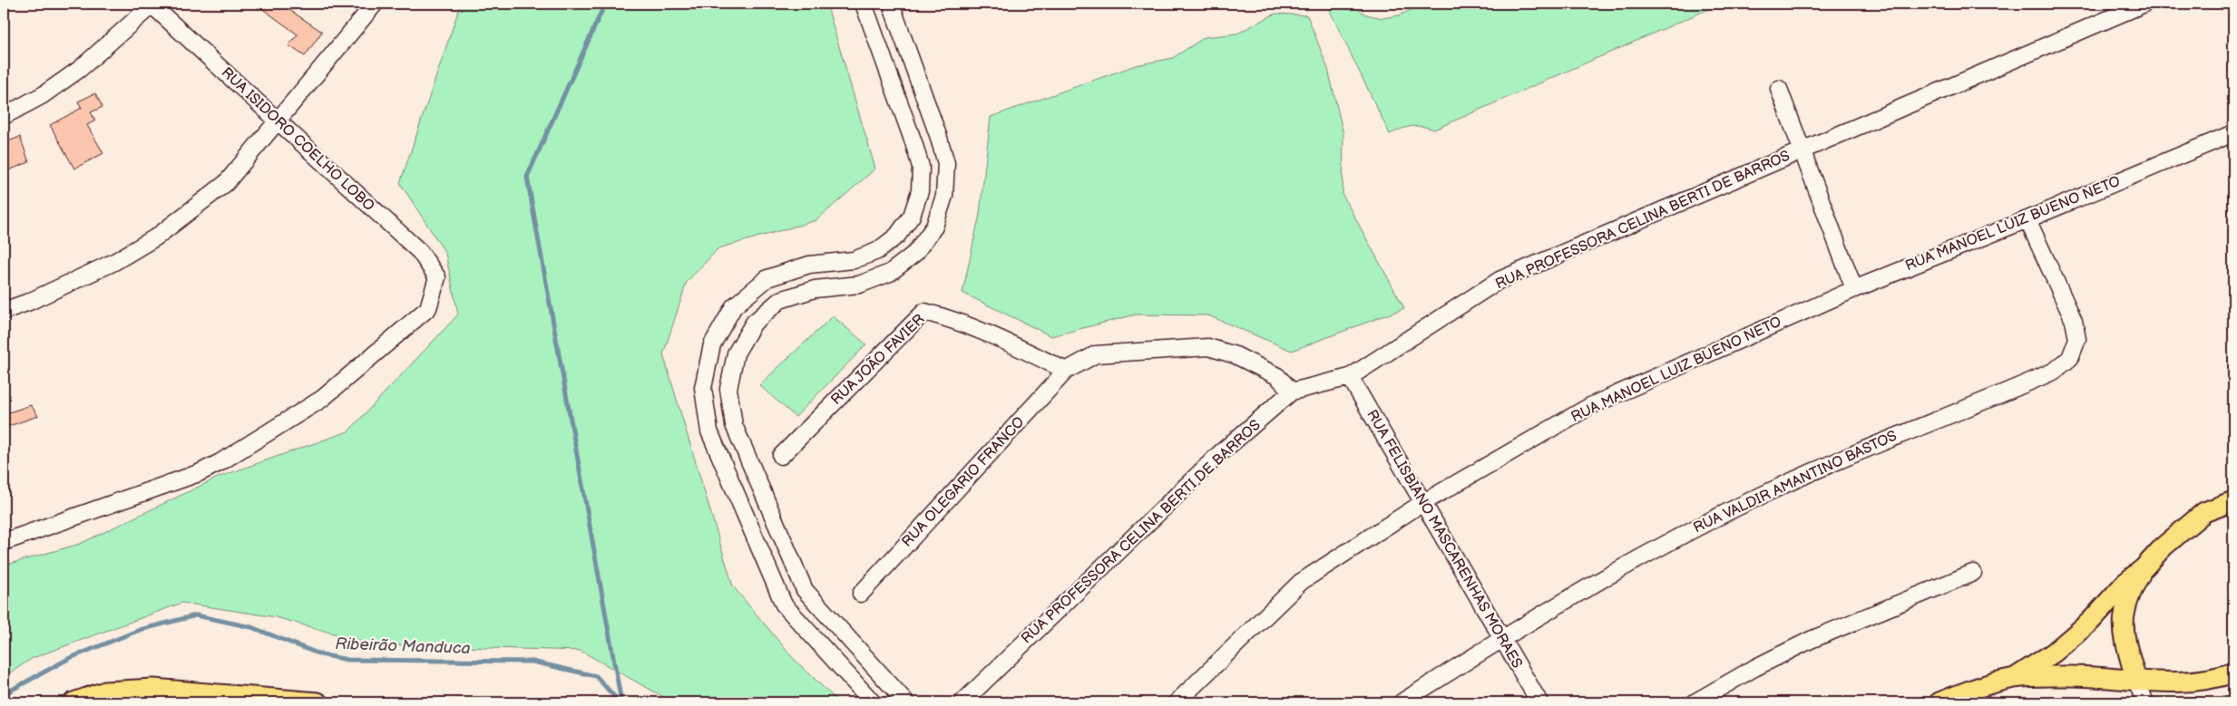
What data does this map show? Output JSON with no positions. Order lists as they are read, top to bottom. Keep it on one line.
{"streets":{"street":["RUA ISIDORO COELHO LOBO","RUA PROFESSORA CELINA BERTI DE BARROS","RUA MANOEL LUIZ BUENO NETO","RUA JOÃO FAVIER","RUA OLEGARIO FRANCO","RUA VALDIR AMANTINO BASTOS","RUA FELISBIANO MASCARENHAS MORAES"]},"crossings":[["RUA PROFESSORA CELINA BERTI DE BARROS","RUA FELISBIANO MASCARENHAS MORAES"],["RUA MANOEL LUIZ BUENO NETO","RUA VALDIR AMANTINO BASTOS"],["RUA MANOEL LUIZ BUENO NETO","RUA FELISBIANO MASCARENHAS MORAES"],["RUA JOÃO FAVIER","RUA OLEGARIO FRANCO"],["RUA VALDIR AMANTINO BASTOS","RUA FELISBIANO MASCARENHAS MORAES"]],"water":["Ribeirão Manduca"]}
